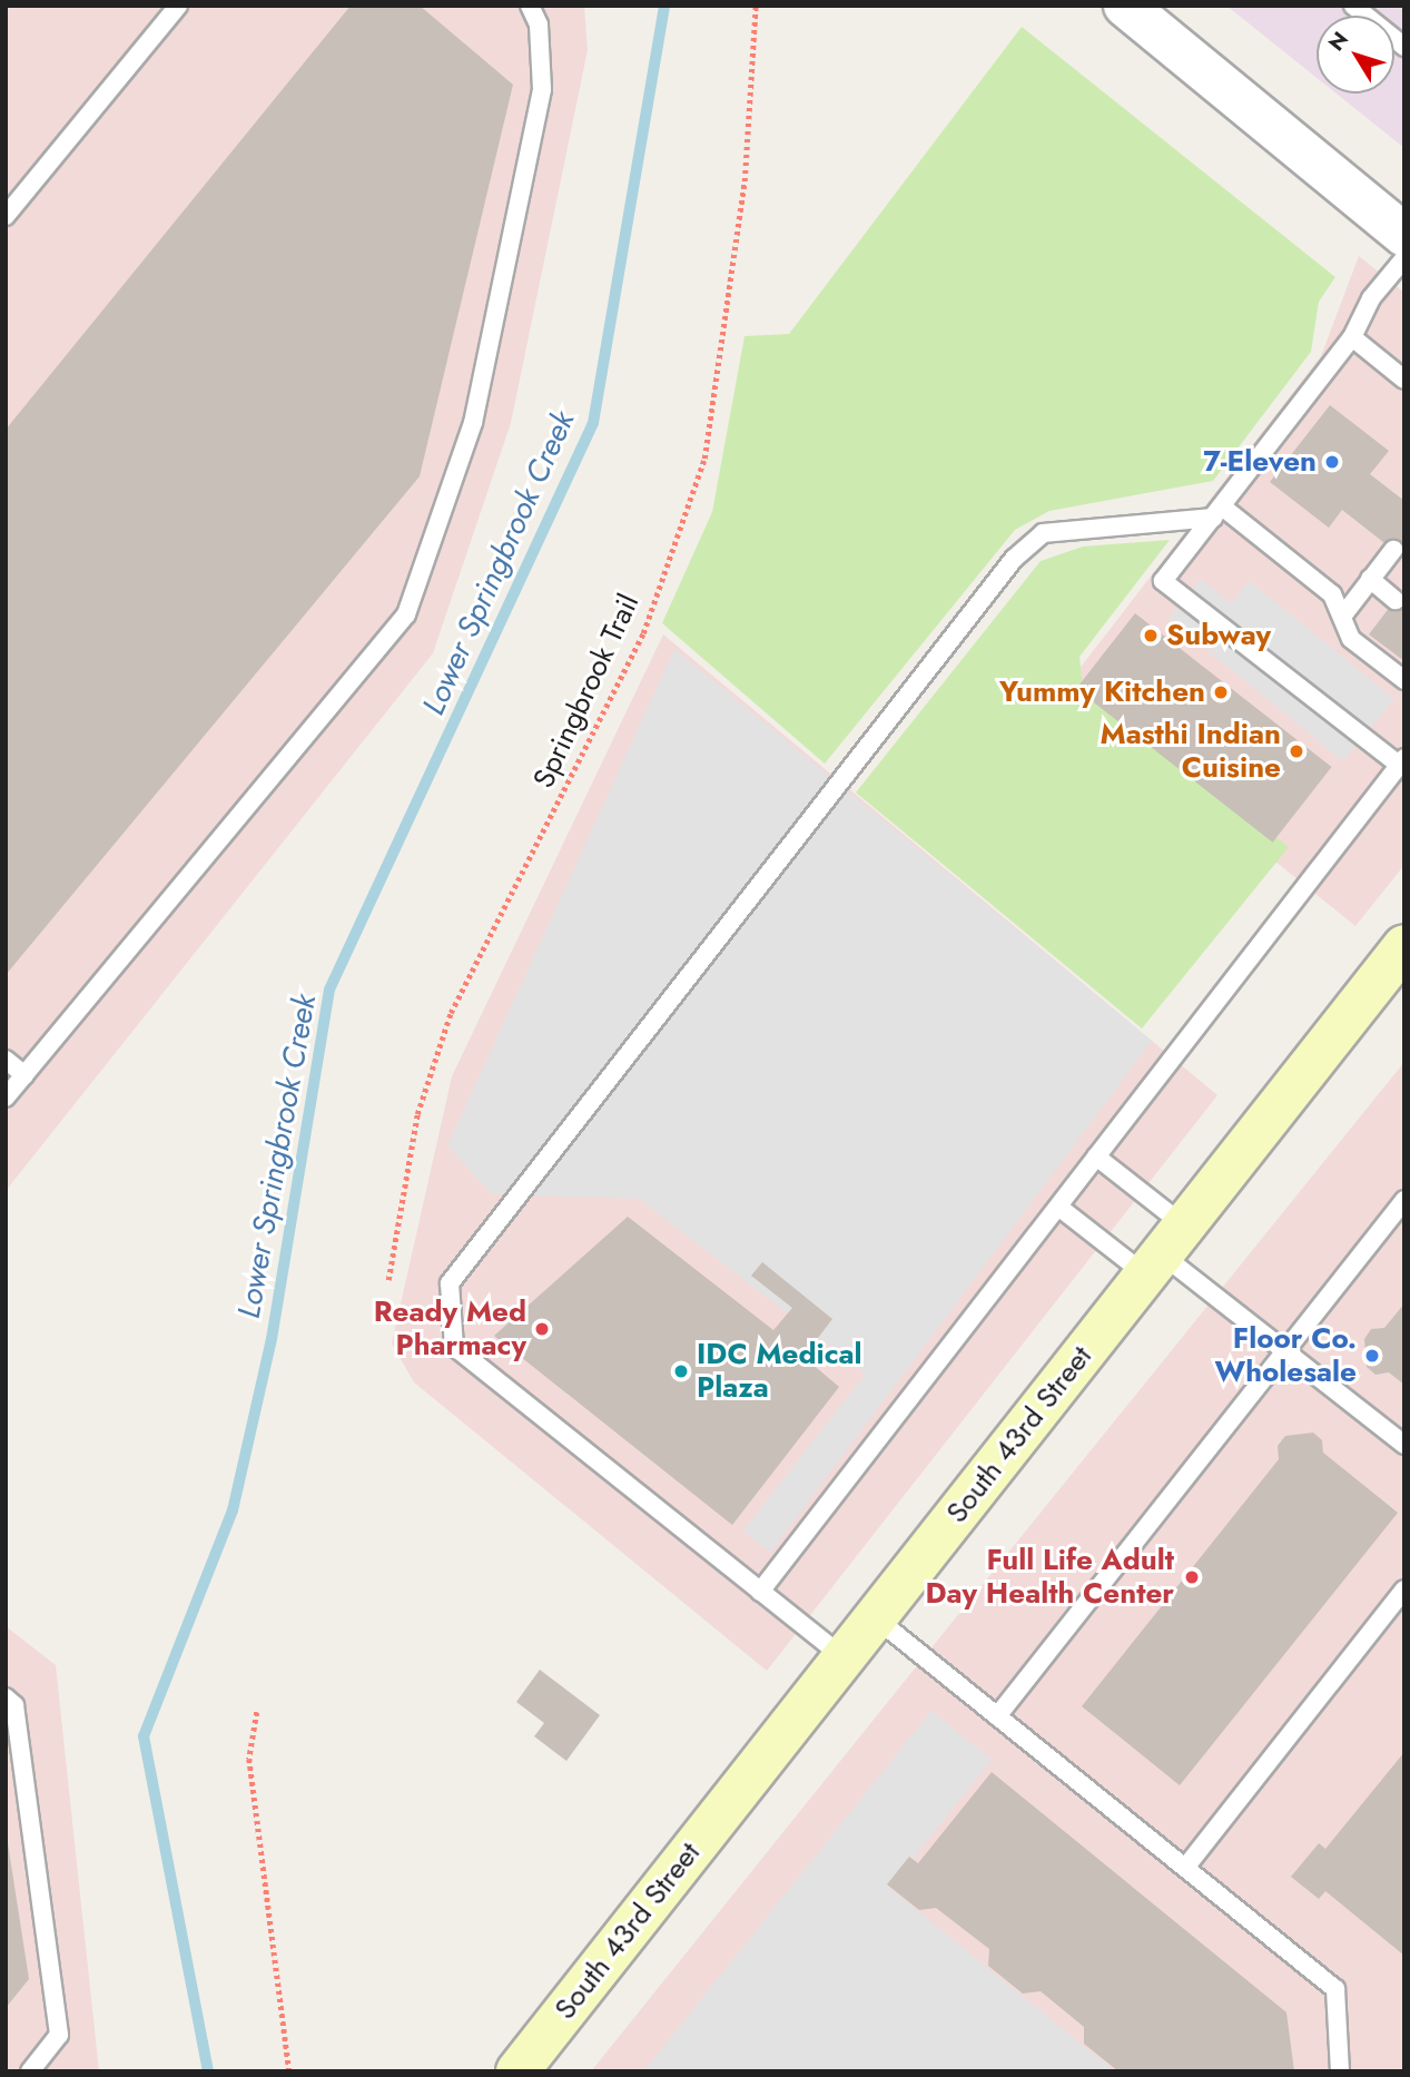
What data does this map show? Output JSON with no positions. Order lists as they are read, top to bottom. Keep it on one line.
{"streets":{"main road":["South 43rd Street"],"path":["Springbrook Trail"]},"water":["Lower Springbrook Creek"],"places":["7-Eleven","Subway","Yummy Kitchen","Masthi Indian Cuisine","Ready Med Pharmacy","Floor Co. Wholesale","IDC Medical Plaza","Full Life Adult Day Health Center"],"north":"top left"}
